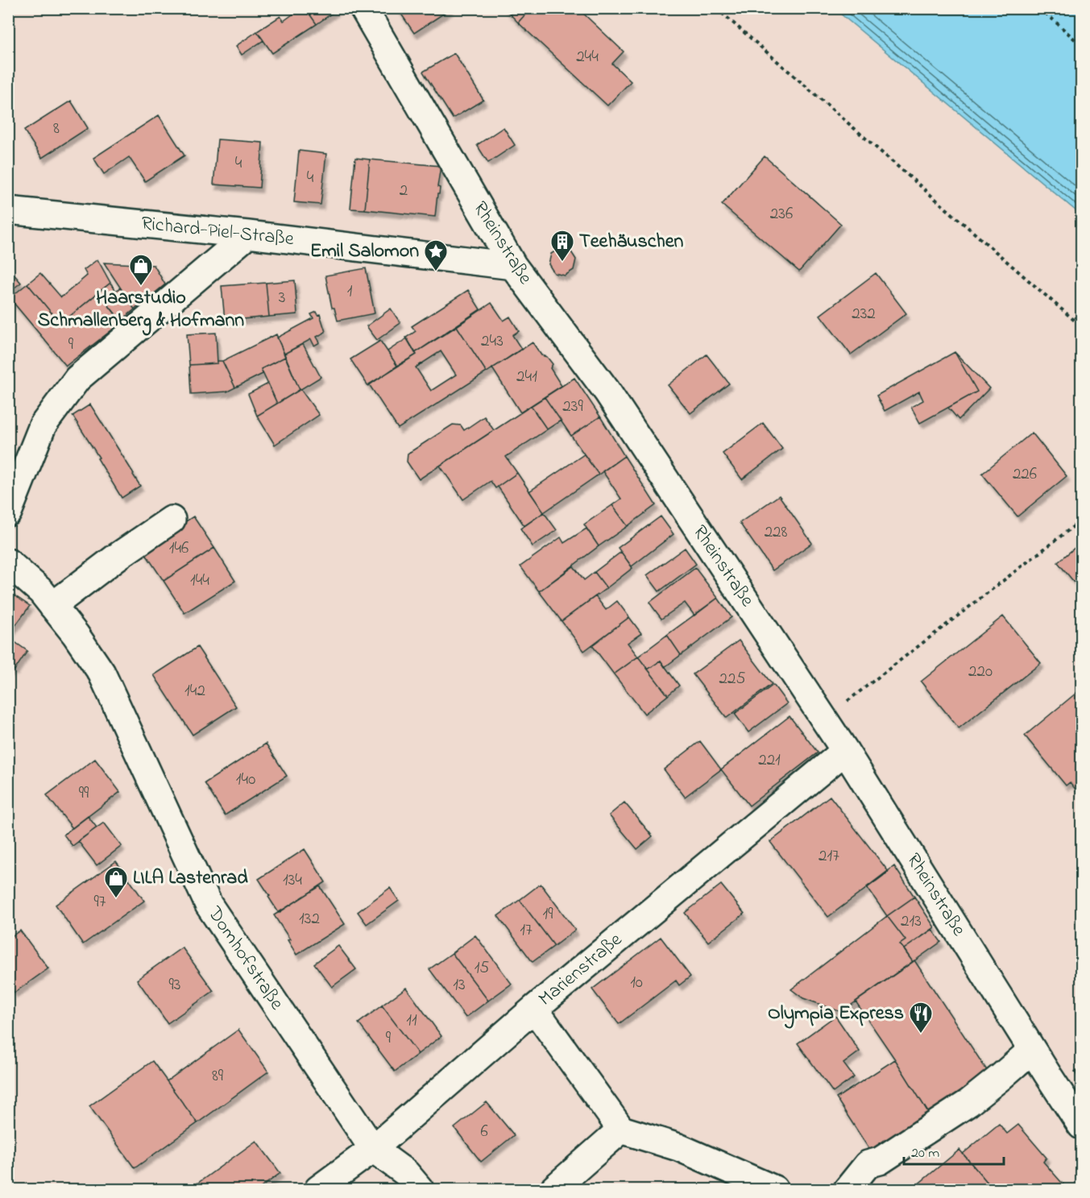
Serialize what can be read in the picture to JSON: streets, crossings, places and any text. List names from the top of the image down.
{
  "streets": {
    "street": [
      "Richard-Piel-Straße",
      "Rheinstraße",
      "Domhofstraße",
      "Marienstraße"
    ]
  },
  "crossings": [
    ["Richard-Piel-Straße", "Rheinstraße"],
    ["Rheinstraße", "Marienstraße"],
    ["Domhofstraße", "Marienstraße"]
  ],
  "places": {
    "building": ["Teehäuschen"],
    "place": ["Emil Salomon"],
    "shop": ["Haarstudio Schmallenberg & Hofmann", "LILA Lastenrad"],
    "restaurant": ["Olympia Express"]
  },
  "house_numbers": [
    "244",
    "8",
    "4",
    "4",
    "2",
    "236",
    "1",
    "3",
    "232",
    "243",
    "9",
    "241",
    "239",
    "226",
    "228",
    "146",
    "144",
    "220",
    "225",
    "142",
    "221",
    "140",
    "99",
    "217",
    "134",
    "97",
    "19",
    "132",
    "213",
    "17",
    "15",
    "10",
    "93",
    "13",
    "11",
    "9",
    "89",
    "6"
  ],
  "scale_bar": "20 m"
}
